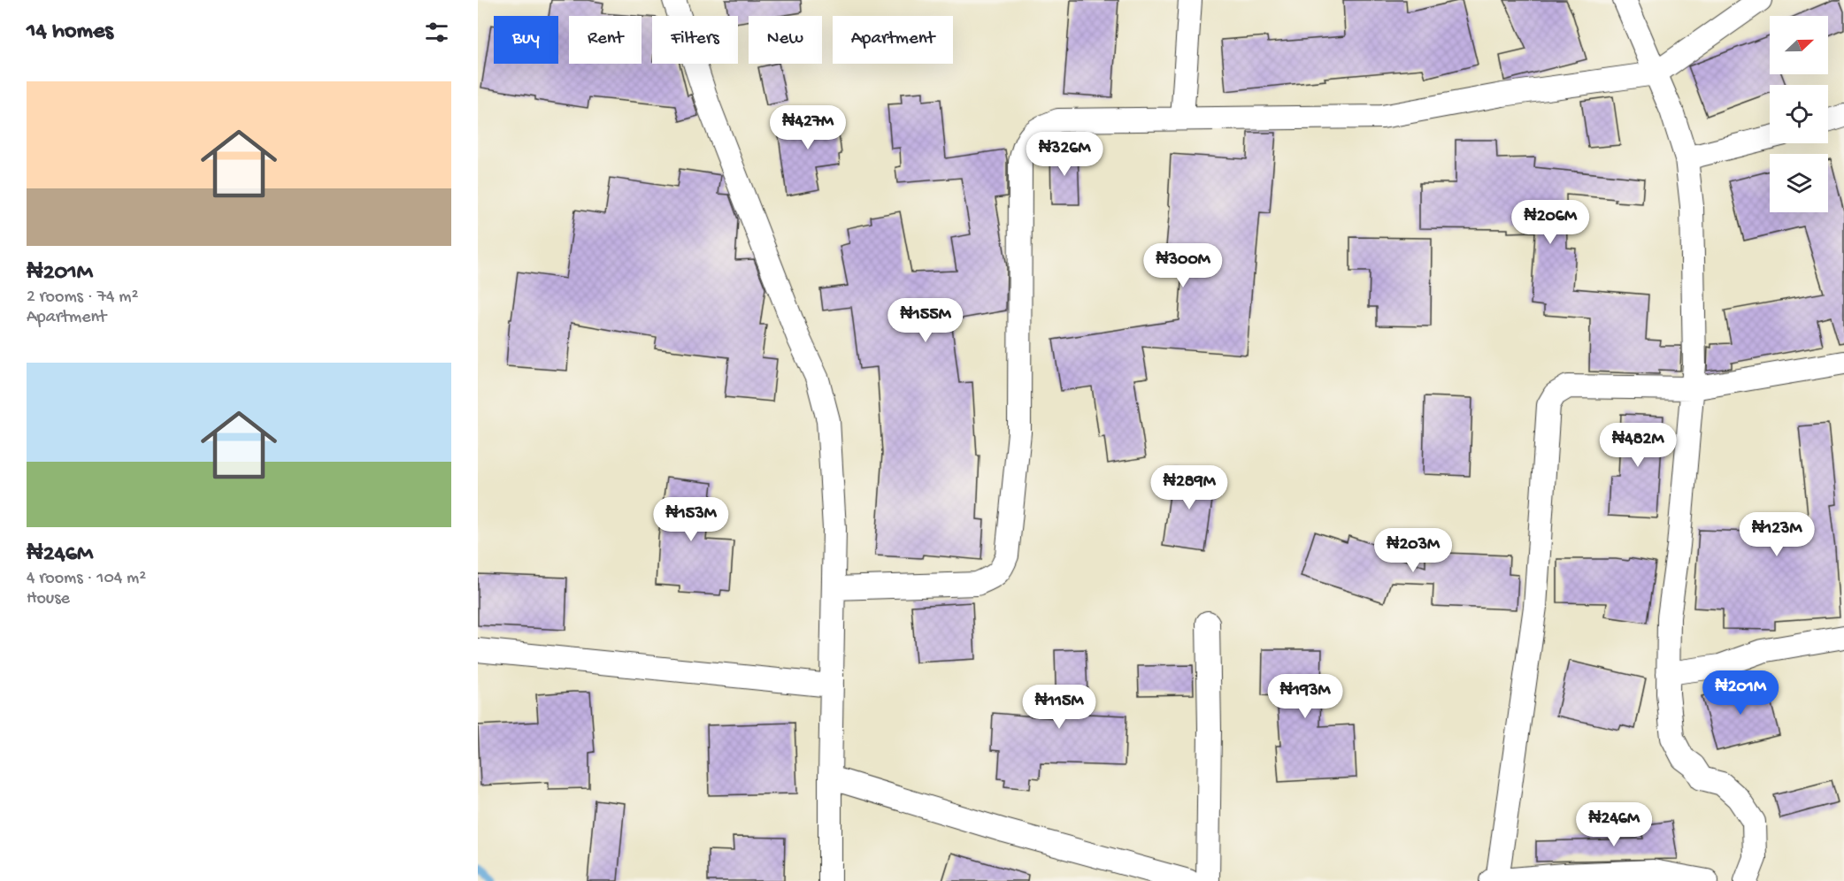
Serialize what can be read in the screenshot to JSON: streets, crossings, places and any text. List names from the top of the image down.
{
  "north": "right",
  "page": {
    "heading": "14 homes",
    "chip": [
      "Buy",
      "Rent",
      "Filters",
      "New",
      "Apartment"
    ],
    "list": [
      {
        "name": "₦201M",
        "note": "2 rooms · 74 m² · Apartment"
      },
      {
        "name": "₦246M",
        "note": "4 rooms · 104 m² · House"
      }
    ],
    "price": [
      "₦427M",
      "₦326M",
      "₦206M",
      "₦300M",
      "₦155M",
      "₦482M",
      "₦289M",
      "₦153M",
      "₦123M",
      "₦203M",
      "₦201M",
      "₦193M",
      "₦115M",
      "₦246M"
    ]
  }
}
